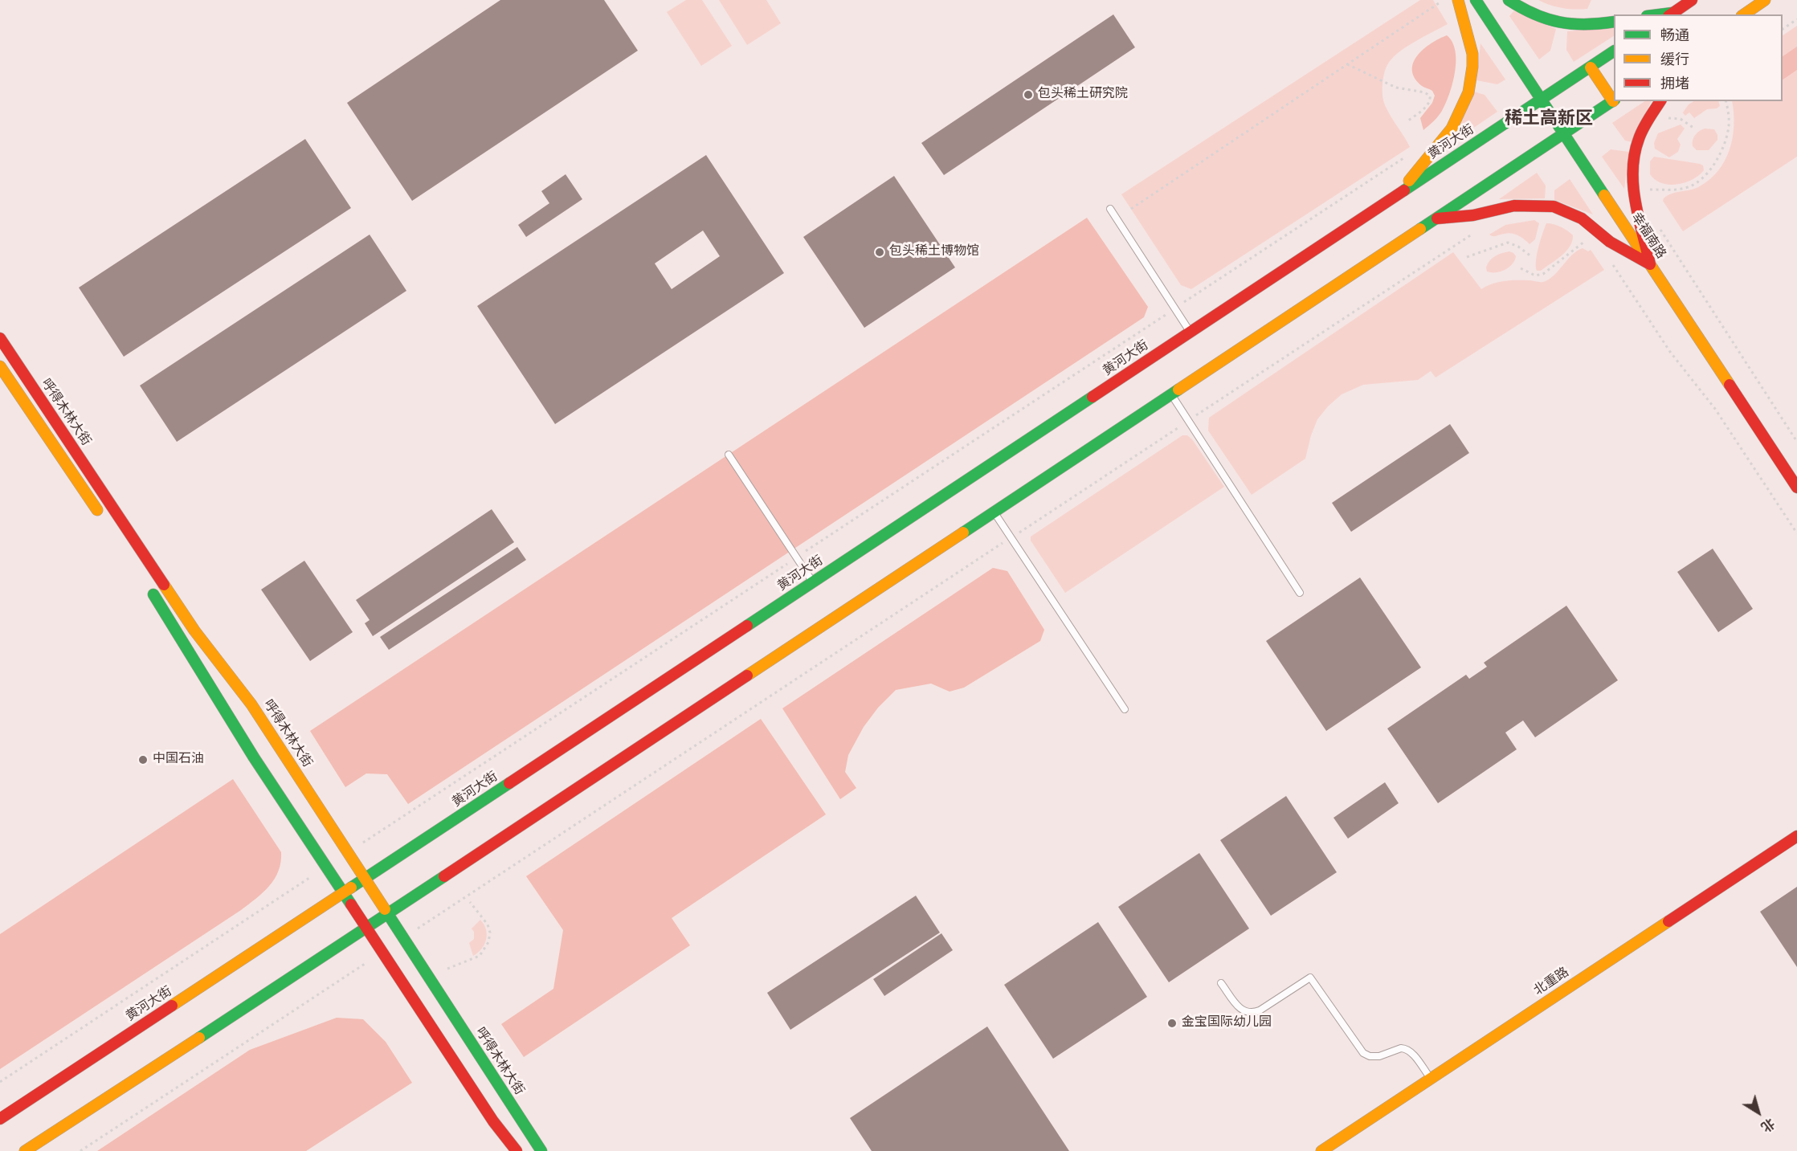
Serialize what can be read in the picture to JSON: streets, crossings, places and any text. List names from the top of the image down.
{
  "streets": {
    "main road": [
      "黄河大街",
      "幸福南路",
      "呼得木林大街",
      "北重路"
    ]
  },
  "crossings": [
    ["黄河大街", "幸福南路"],
    ["黄河大街", "呼得木林大街"]
  ],
  "districts": ["稀土高新区"],
  "places": [
    "包头稀土研究院",
    "包头稀土博物馆",
    "中国石油",
    "金宝国际幼儿园"
  ],
  "legend": ["畅通", "缓行", "拥堵"],
  "north": "bottom right"
}
